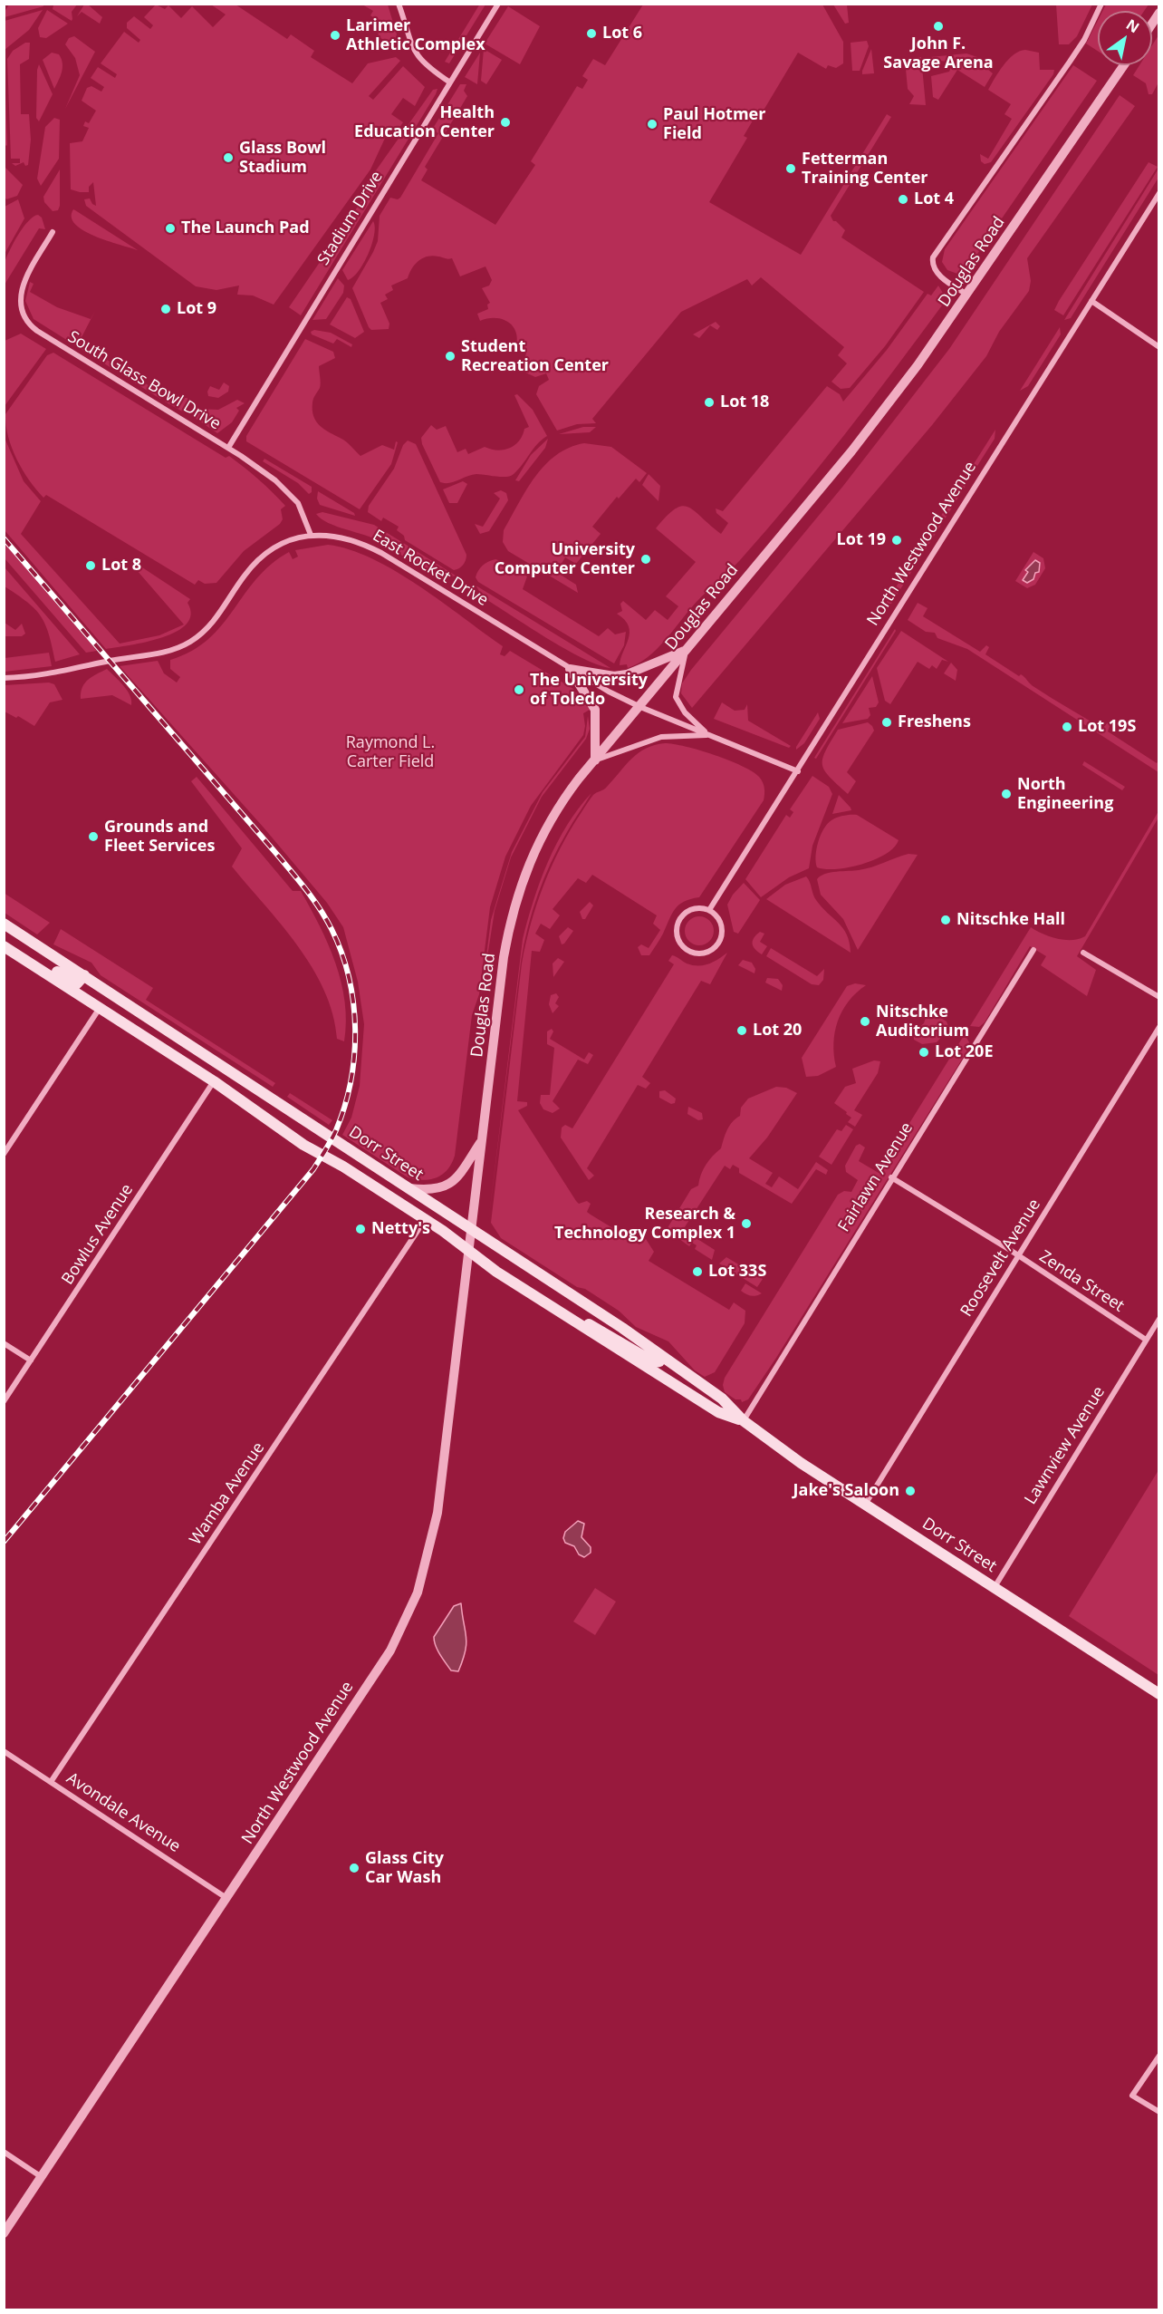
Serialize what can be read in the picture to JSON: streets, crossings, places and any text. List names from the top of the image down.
{
  "streets": {
    "main road": ["Dorr Street"],
    "street": [
      "Stadium Drive",
      "Douglas Road",
      "South Glass Bowl Drive",
      "North Westwood Avenue",
      "East Rocket Drive",
      "Fairlawn Avenue",
      "Bowlus Avenue",
      "Roosevelt Avenue",
      "Zenda Street",
      "Lawnview Avenue",
      "Wamba Avenue",
      "Avondale Avenue"
    ]
  },
  "crossings": [
    ["Stadium Drive", "South Glass Bowl Drive"],
    ["Douglas Road", "North Westwood Avenue"],
    ["Douglas Road", "East Rocket Drive"],
    ["Douglas Road", "Dorr Street"],
    ["South Glass Bowl Drive", "East Rocket Drive"],
    ["North Westwood Avenue", "East Rocket Drive"],
    ["North Westwood Avenue", "Dorr Street"],
    ["North Westwood Avenue", "Avondale Avenue"],
    ["Dorr Street", "Fairlawn Avenue"],
    ["Dorr Street", "Bowlus Avenue"],
    ["Dorr Street", "Roosevelt Avenue"],
    ["Dorr Street", "Lawnview Avenue"],
    ["Dorr Street", "Wamba Avenue"],
    ["Fairlawn Avenue", "Zenda Street"],
    ["Roosevelt Avenue", "Zenda Street"],
    ["Zenda Street", "Lawnview Avenue"],
    ["Wamba Avenue", "Avondale Avenue"]
  ],
  "parks": ["Raymond L. Carter Field"],
  "places": [
    "John F. Savage Arena",
    "Lot 6",
    "Larimer Athletic Complex",
    "Health Education Center",
    "Paul Hotmer Field",
    "Glass Bowl Stadium",
    "Fetterman Training Center",
    "Lot 4",
    "The Launch Pad",
    "Lot 9",
    "Student Recreation Center",
    "Lot 18",
    "Lot 19",
    "University Computer Center",
    "Lot 8",
    "The University of Toledo",
    "Freshens",
    "Lot 19S",
    "North Engineering",
    "Grounds and Fleet Services",
    "Nitschke Hall",
    "Nitschke Auditorium",
    "Lot 20",
    "Lot 20E",
    "Research & Technology Complex 1",
    "Netty's",
    "Lot 33S",
    "Jake's Saloon",
    "Glass City Car Wash"
  ],
  "north": "top right"
}
